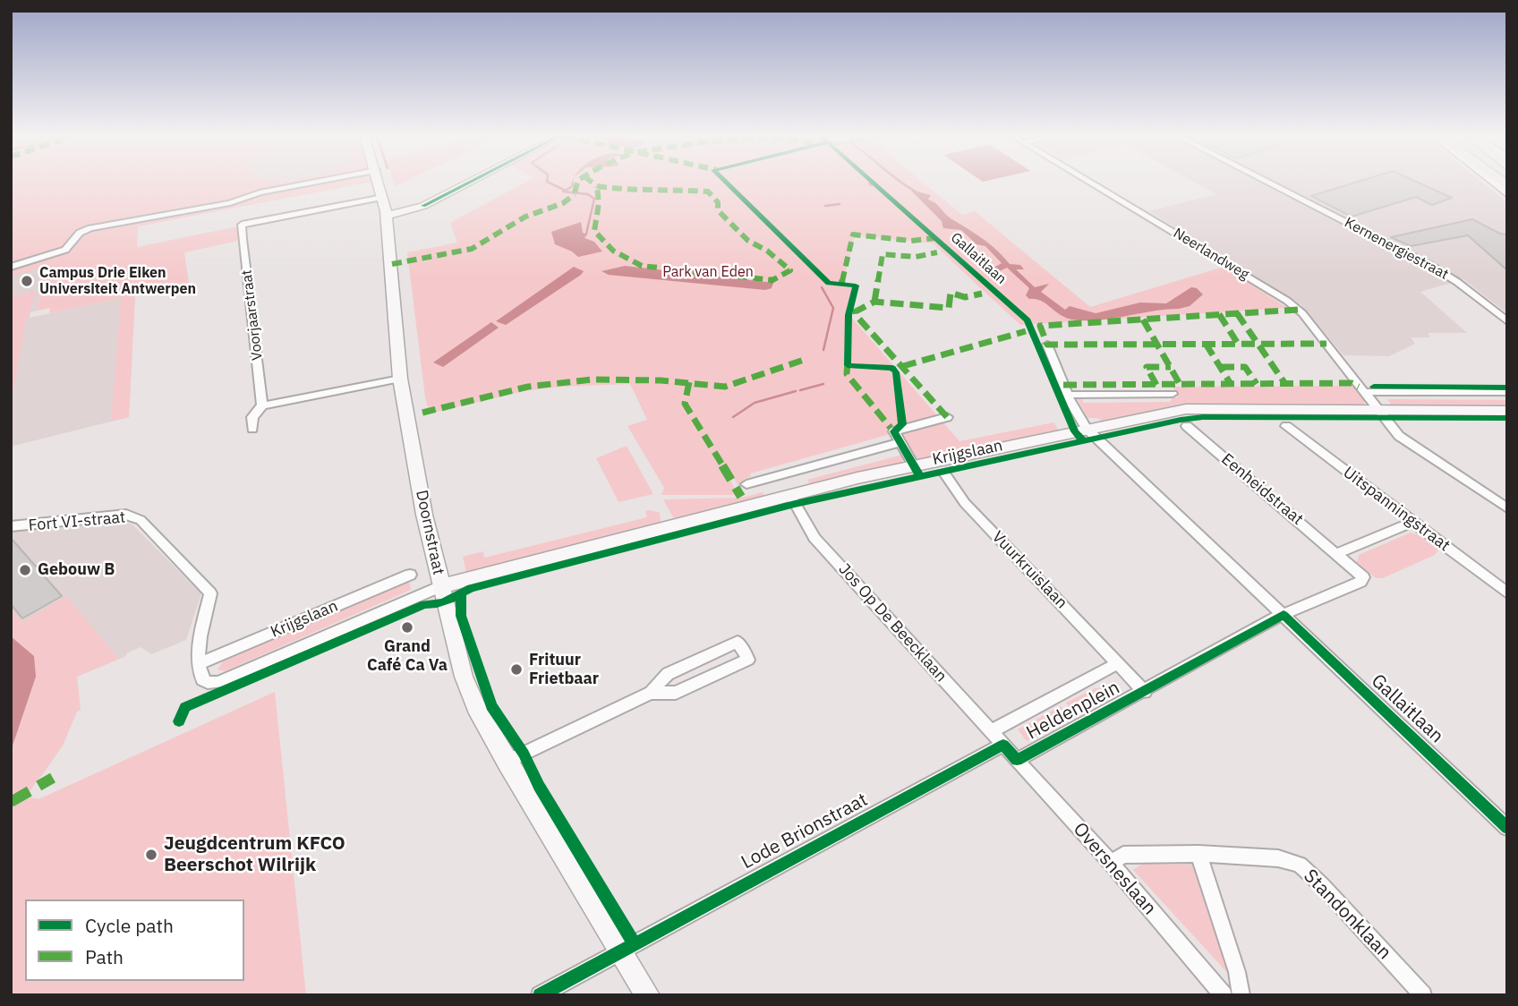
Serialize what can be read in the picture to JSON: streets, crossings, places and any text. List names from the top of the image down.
{
  "streets": {
    "street": [
      "Kernenergiestraat",
      "Neerlandweg",
      "Gallaitlaan",
      "Voorjaarstraat",
      "Krijgslaan",
      "Eenheidstraat",
      "Uitspanningstraat",
      "Fort VI-straat",
      "Doornstraat",
      "Vuurkruislaan",
      "Jos Op De Beecklaan",
      "Heldenplein",
      "Lode Brionstraat",
      "Oversneslaan",
      "Standonklaan"
    ]
  },
  "crossings": [
    ["Neerlandweg", "Krijgslaan"],
    ["Gallaitlaan", "Krijgslaan"],
    ["Gallaitlaan", "Eenheidstraat"],
    ["Voorjaarstraat", "Doornstraat"],
    ["Krijgslaan", "Fort VI-straat"],
    ["Krijgslaan", "Doornstraat"],
    ["Krijgslaan", "Jos Op De Beecklaan"],
    ["Doornstraat", "Lode Brionstraat"],
    ["Vuurkruislaan", "Heldenplein"],
    ["Jos Op De Beecklaan", "Heldenplein"],
    ["Jos Op De Beecklaan", "Lode Brionstraat"],
    ["Jos Op De Beecklaan", "Oversneslaan"],
    ["Heldenplein", "Oversneslaan"],
    ["Lode Brionstraat", "Oversneslaan"],
    ["Oversneslaan", "Standonklaan"]
  ],
  "parks": ["Park van Eden"],
  "places": [
    "Campus Drie Eiken Universiteit Antwerpen",
    "Gebouw B",
    "Grand Café Ca Va",
    "Frituur Frietbaar",
    "Jeugdcentrum KFCO Beerschot Wilrijk"
  ],
  "legend": ["Cycle path", "Path"]
}
